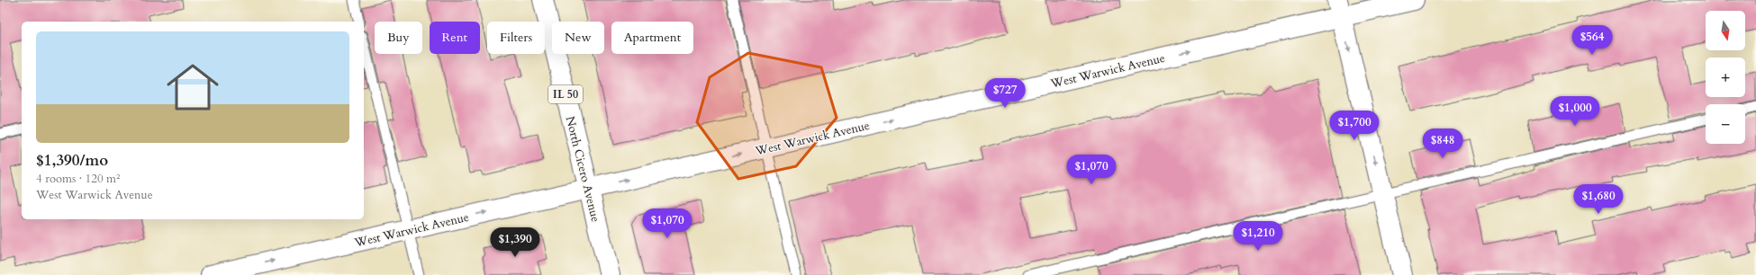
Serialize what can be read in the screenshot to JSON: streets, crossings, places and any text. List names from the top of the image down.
{
  "streets": {
    "street": ["West Warwick Avenue", "IL 50", "North Cicero Avenue"]
  },
  "crossings": [
    ["West Warwick Avenue", "North Cicero Avenue"]
  ],
  "one_way": ["West Warwick Avenue"],
  "north": "bottom",
  "page": {
    "map_buttons": ["+", "−"],
    "chip": [
      "Buy",
      "Rent",
      "Filters",
      "New",
      "Apartment"
    ],
    "list": [
      {
        "name": "$1,390/mo",
        "note": "4 rooms · 120 m² · West Warwick Avenue"
      }
    ],
    "price": [
      "$564",
      "$727",
      "$1,000",
      "$1,700",
      "$848",
      "$1,070",
      "$1,680",
      "$1,070",
      "$1,210",
      "$1,390"
    ]
  }
}
